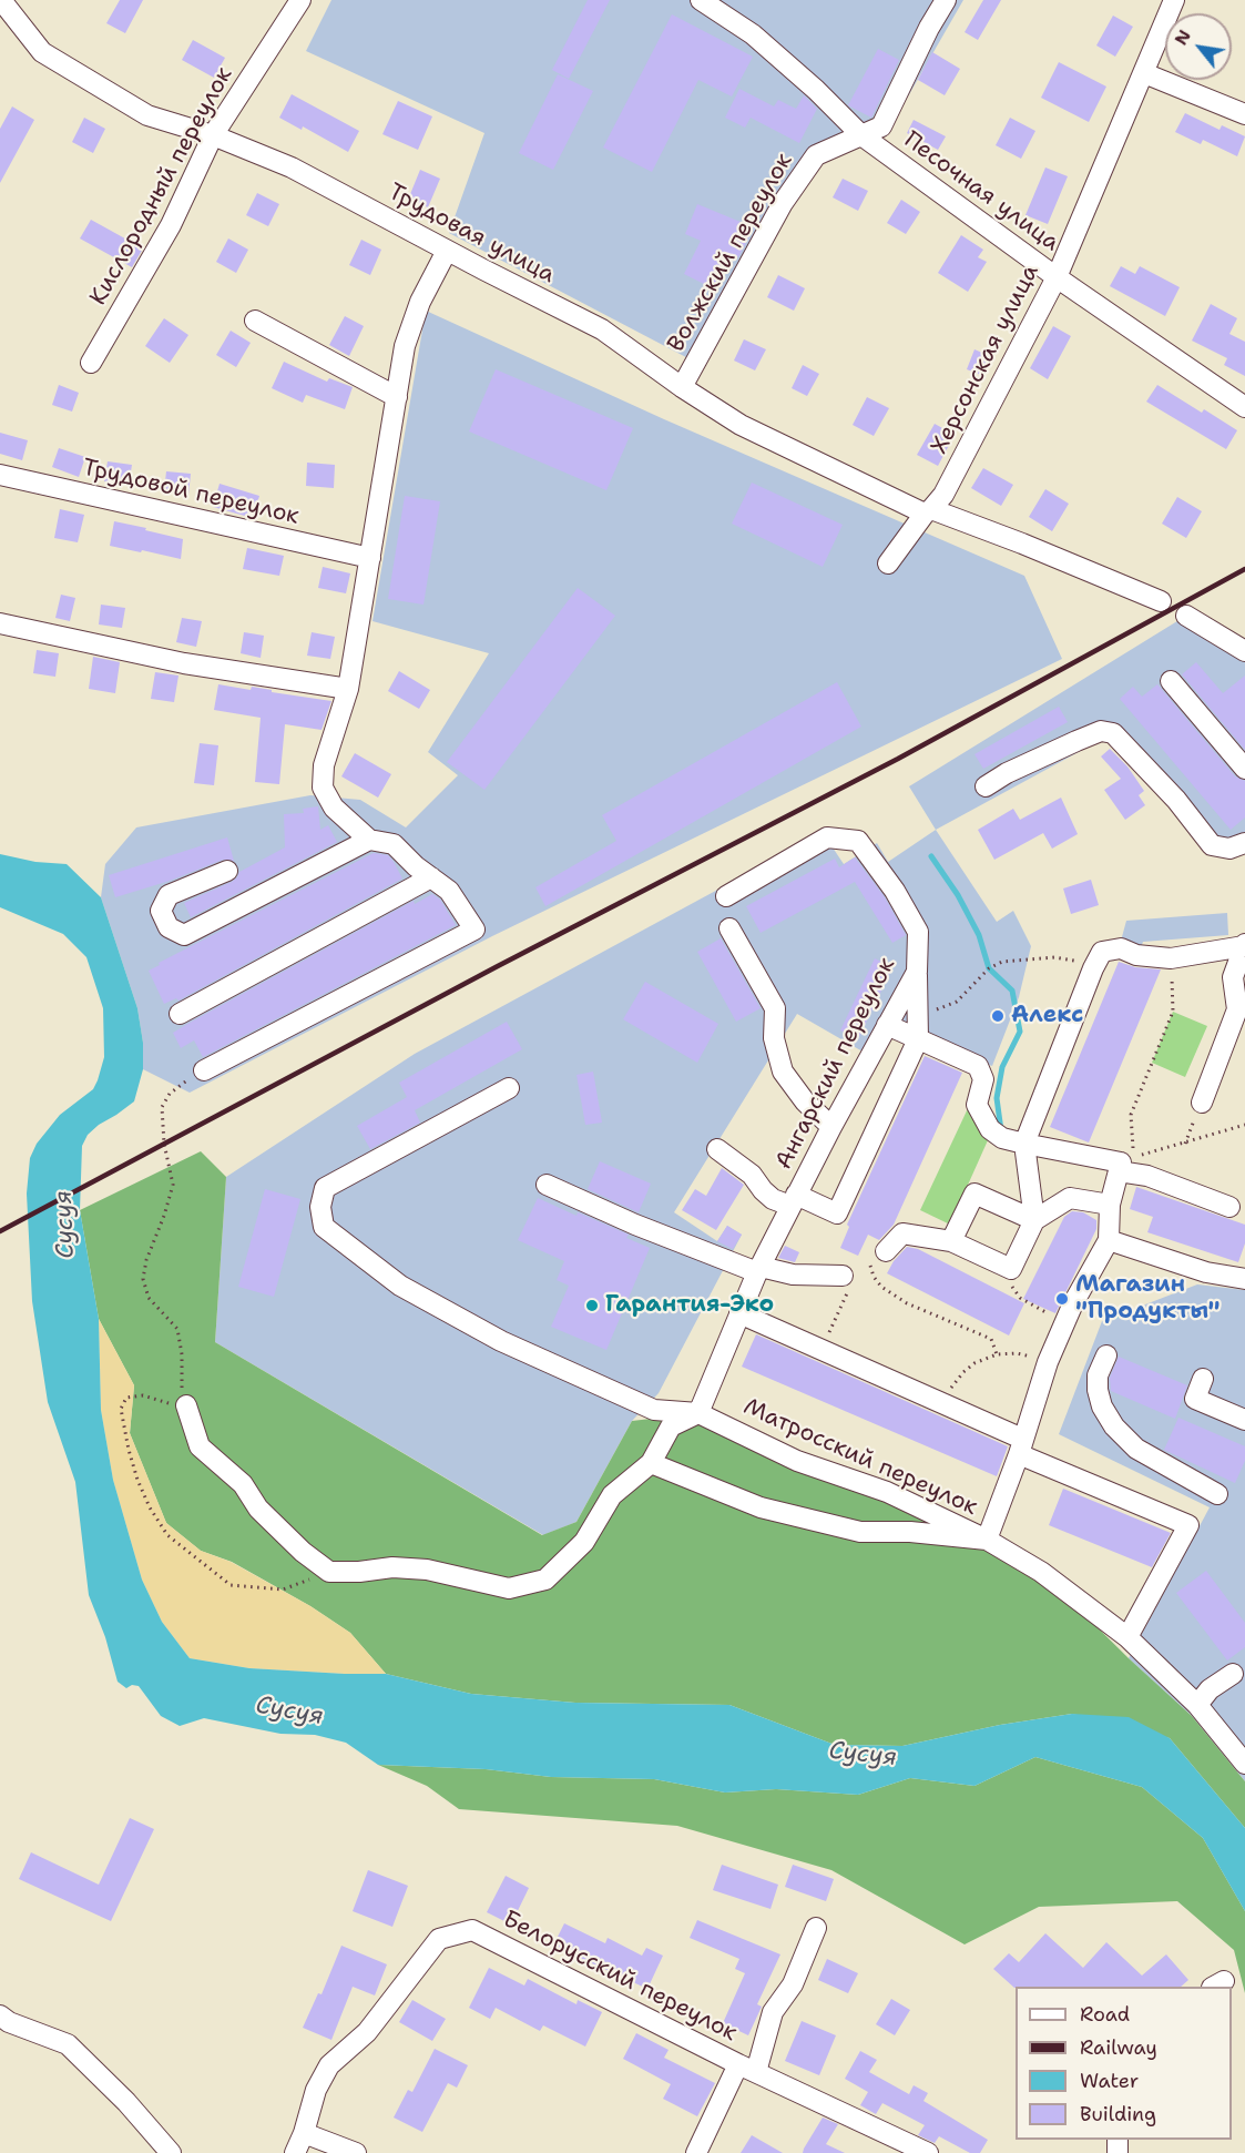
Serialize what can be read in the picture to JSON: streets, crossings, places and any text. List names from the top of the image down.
{
  "streets": {
    "street": [
      "Кислородный переулок",
      "Песочная улица",
      "Трудовая улица",
      "Волжский переулок",
      "Херсонская улица",
      "Трудовой переулок",
      "Ангарский переулок",
      "Матросский переулок",
      "Белорусский переулок"
    ]
  },
  "crossings": [
    ["Кислородный переулок", "Трудовая улица"],
    ["Песочная улица", "Волжский переулок"],
    ["Песочная улица", "Херсонская улица"],
    ["Трудовая улица", "Волжский переулок"],
    ["Трудовая улица", "Херсонская улица"],
    ["Ангарский переулок", "Матросский переулок"]
  ],
  "water": ["Сусуя"],
  "places": ["Алекс", "Магазин \"Продукты\"", "Гарантия-Эко"],
  "legend": [
    "Road",
    "Railway",
    "Water",
    "Building"
  ],
  "north": "top left"
}
